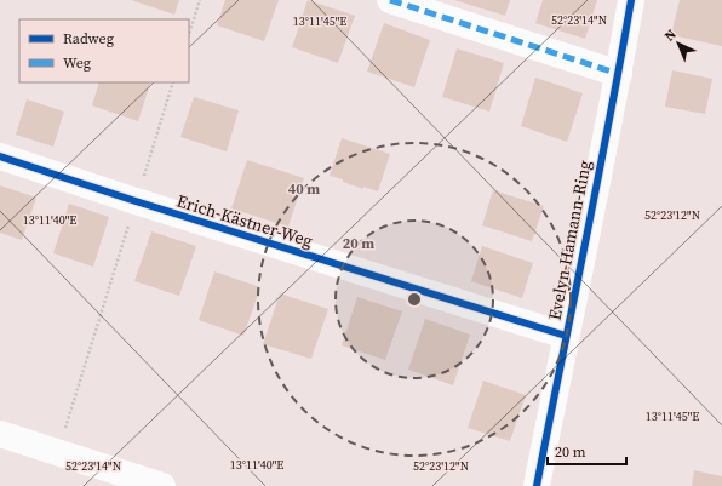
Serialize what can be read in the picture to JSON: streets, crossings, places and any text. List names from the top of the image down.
{
  "streets": {
    "street": ["Erich-Kästner-Weg", "Evelyn-Hamann-Ring"]
  },
  "crossings": [
    ["Erich-Kästner-Weg", "Evelyn-Hamann-Ring"]
  ],
  "legend": ["Radweg", "Weg"],
  "scale_bar": "20 m",
  "north": "top left",
  "coordinates": [
    "52°23'14\"N",
    "13°11'45\"E",
    "52°23'12\"N",
    "13°11'40\"E"
  ],
  "rings": ["40 m", "20 m"]
}
